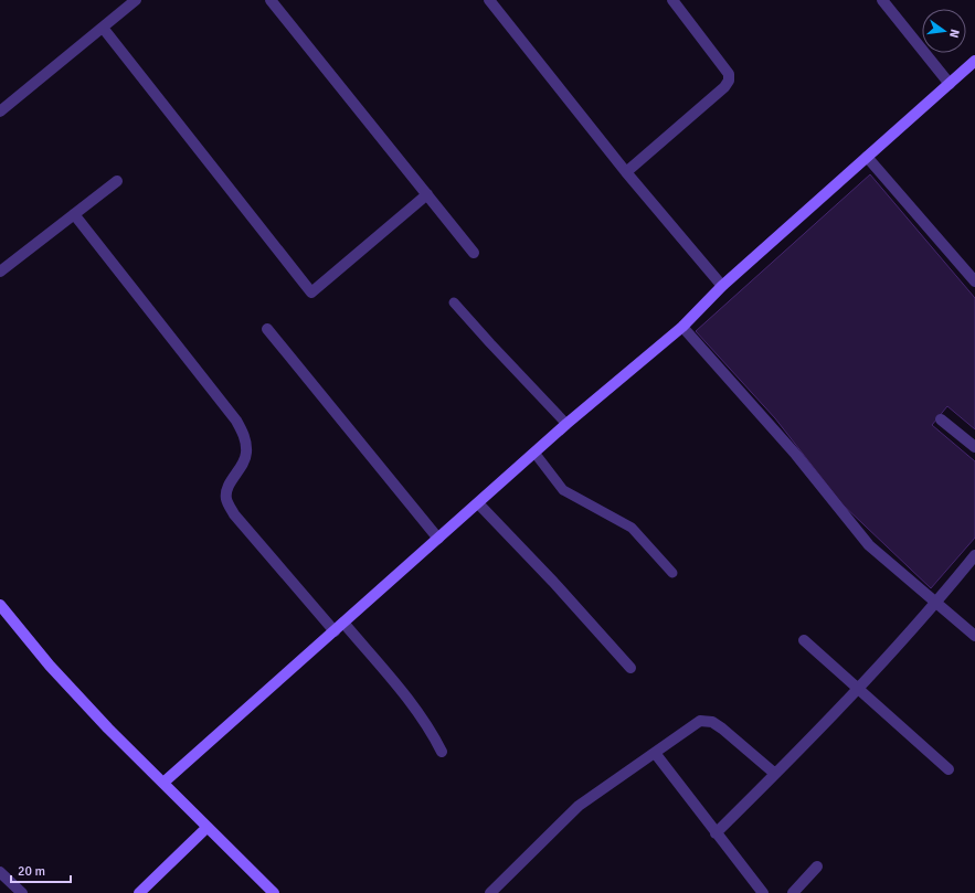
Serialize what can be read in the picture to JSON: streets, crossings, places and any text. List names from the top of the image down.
{
  "scale_bar": "20 m",
  "north": "right"
}
